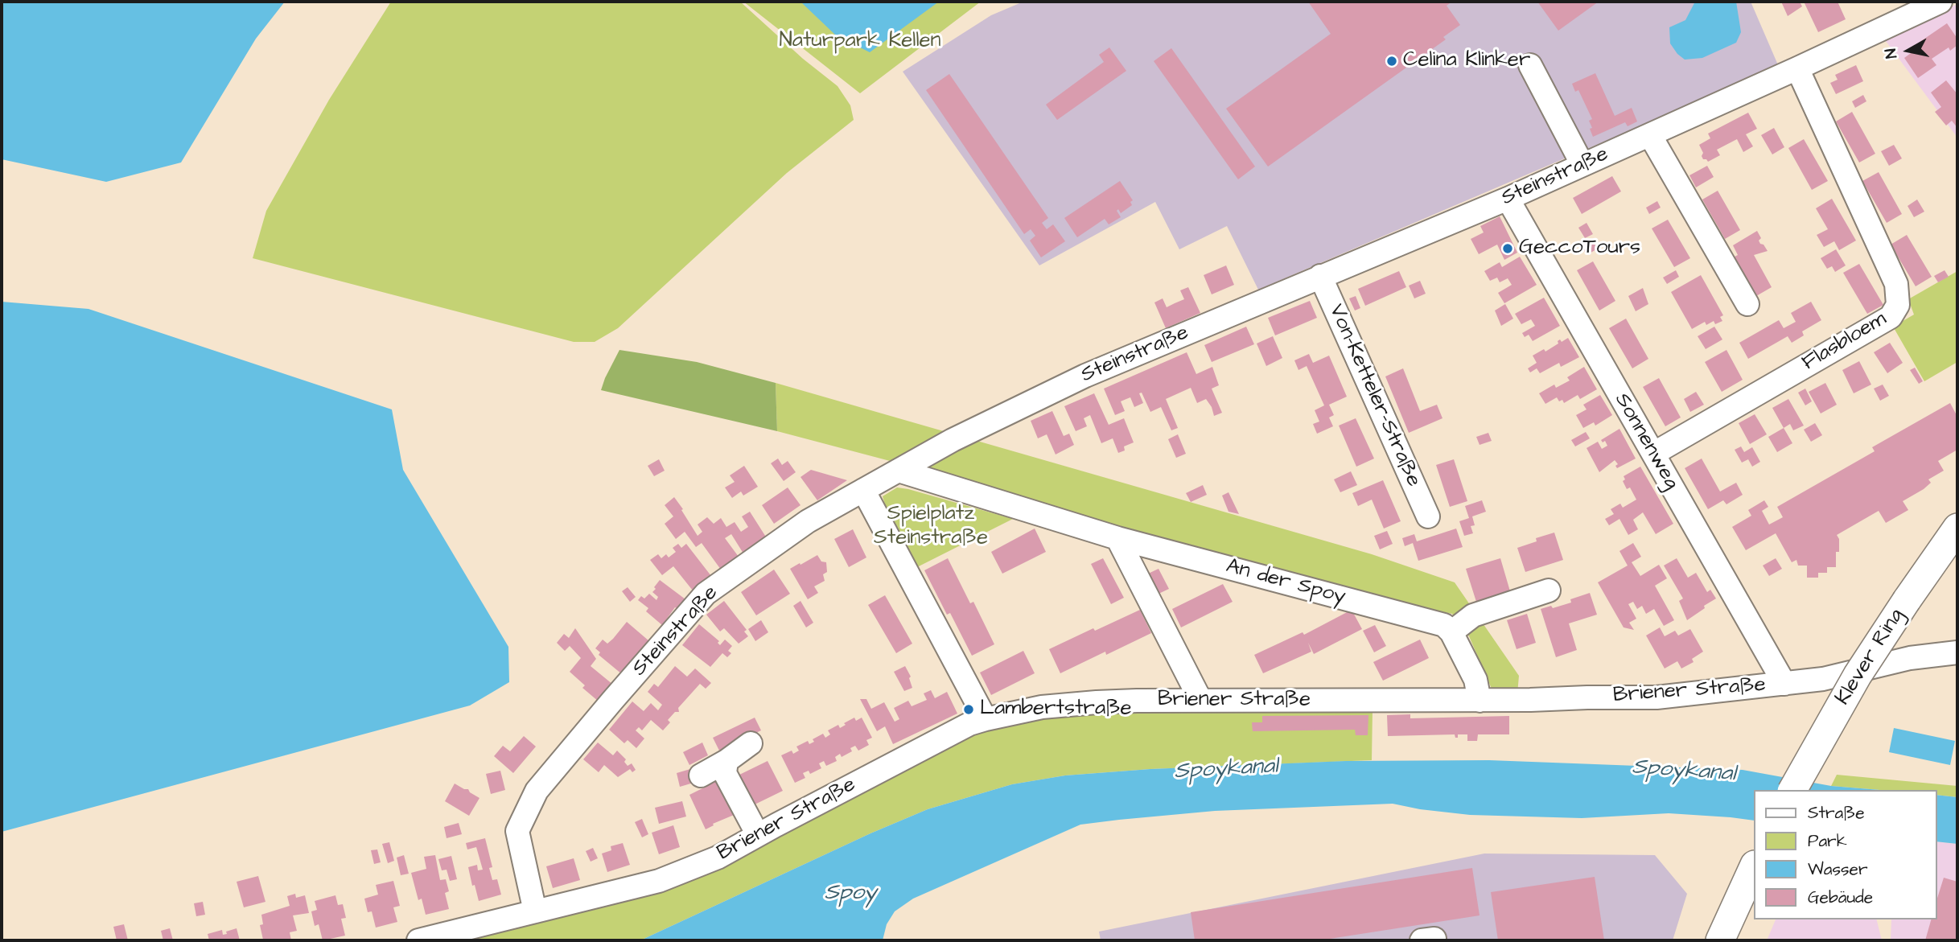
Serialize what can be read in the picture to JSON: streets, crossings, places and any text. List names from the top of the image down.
{
  "streets": {
    "main road": ["Klever Ring"],
    "street": [
      "Steinstraße",
      "Flasbloem",
      "Von-Ketteler-Straße",
      "Sonnenweg",
      "An der Spoy",
      "Briener Straße"
    ]
  },
  "crossings": [
    ["Steinstraße", "Flasbloem"],
    ["Steinstraße", "Von-Ketteler-Straße"],
    ["Steinstraße", "Sonnenweg"],
    ["Steinstraße", "An der Spoy"],
    ["Steinstraße", "Briener Straße"],
    ["Flasbloem", "Sonnenweg"],
    ["Sonnenweg", "Briener Straße"]
  ],
  "water": ["Spoykanal", "Spoy"],
  "parks": ["Naturpark Kellen", "Spielplatz Steinstraße"],
  "places": ["Celina Klinker", "GeccoTours", "Lambertstraße"],
  "legend": [
    "Straße",
    "Park",
    "Wasser",
    "Gebäude"
  ],
  "north": "left"
}
